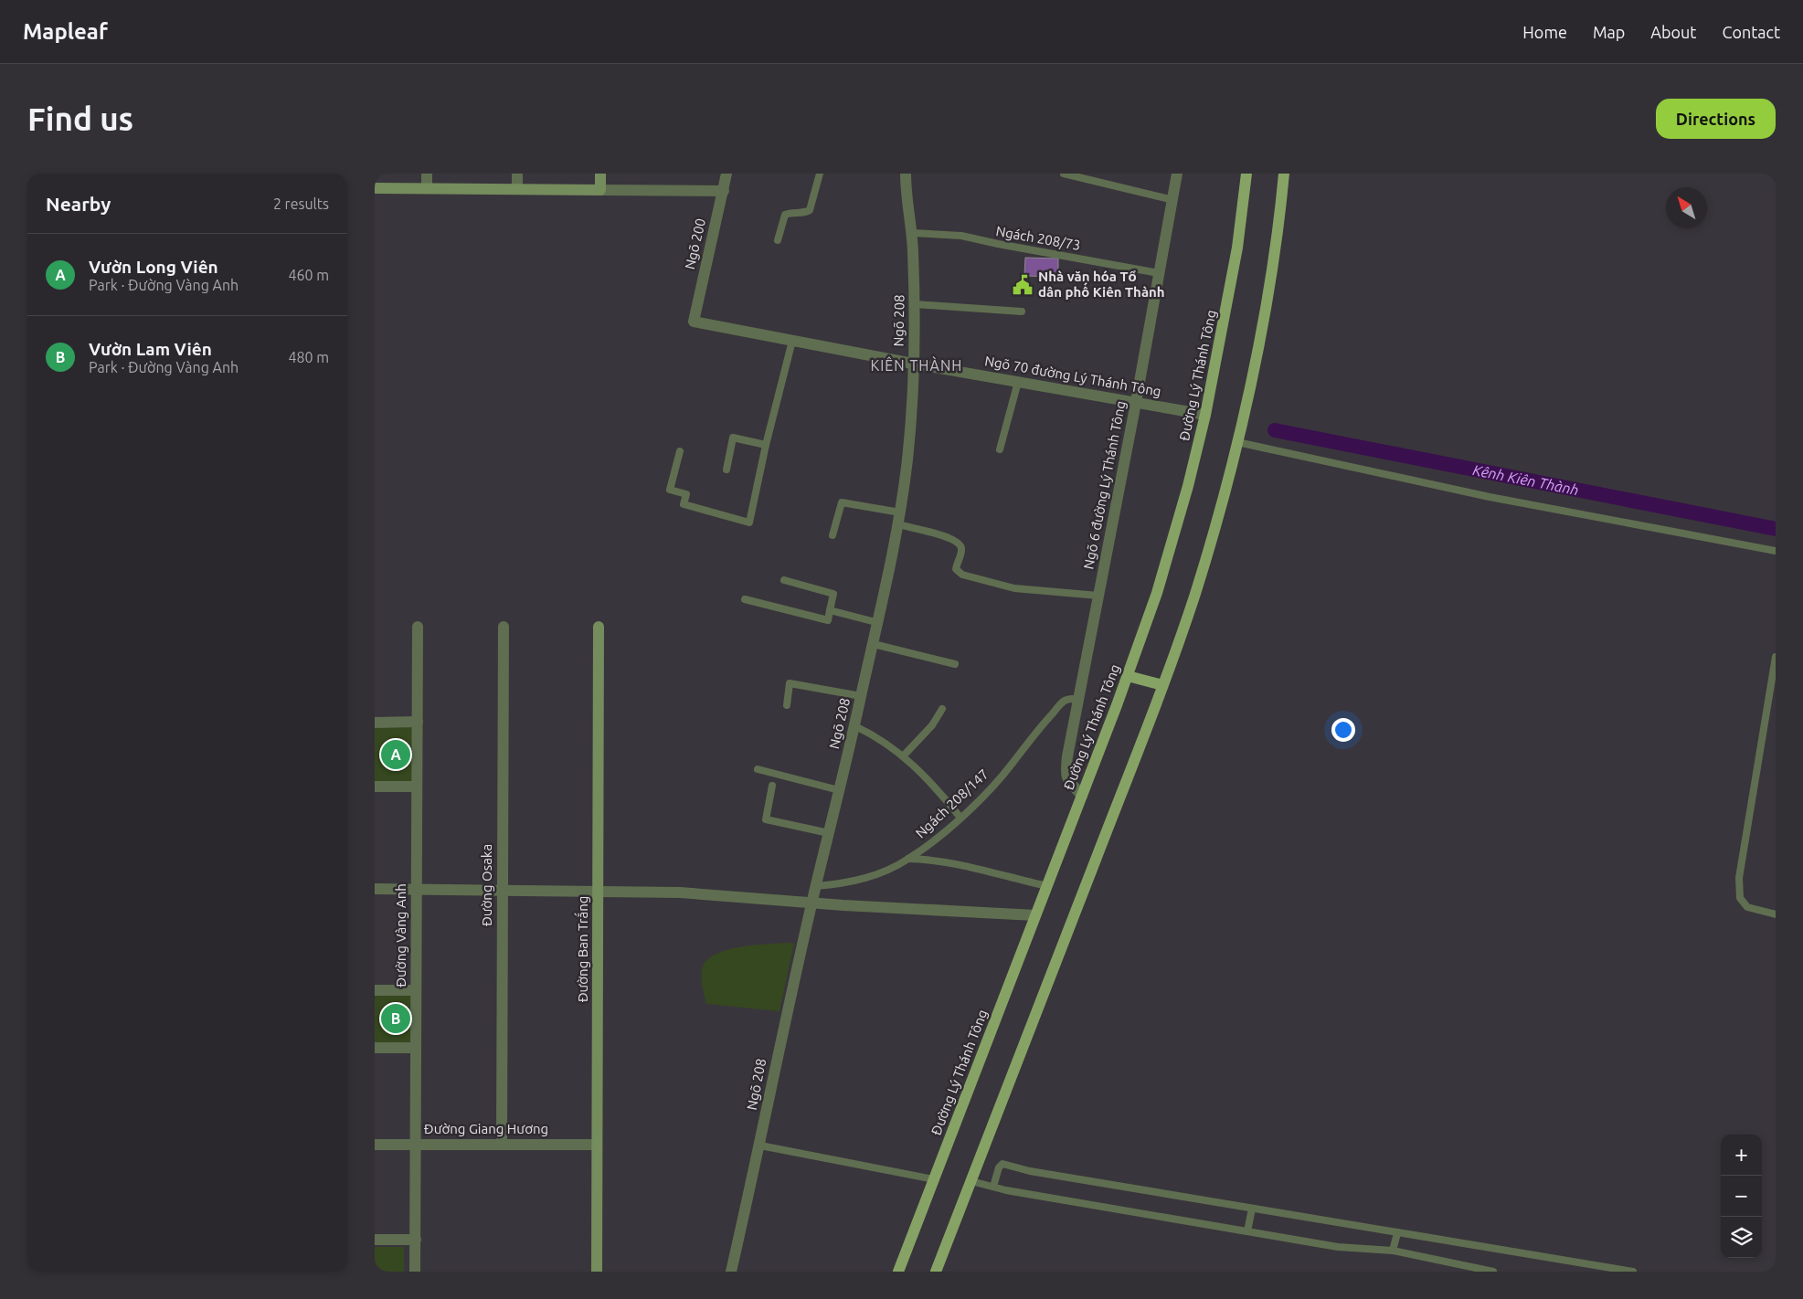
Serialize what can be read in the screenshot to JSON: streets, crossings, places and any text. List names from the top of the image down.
{
  "streets": {
    "main road": ["Đường Lý Thánh Tông"],
    "street": [
      "Ngõ 200",
      "Ngõ 208",
      "Ngõ 70 đường Lý Thánh Tông",
      "Ngõ 6 đường Lý Thánh Tông",
      "Đường Osaka",
      "Đường Vàng Anh",
      "Đường Ban Trắng",
      "Đường Giang Hương"
    ],
    "lane": ["Ngách 208/73", "Ngách 208/147"]
  },
  "crossings": [
    ["Ngách 208/73", "Ngõ 208"],
    ["Ngách 208/73", "Ngõ 6 đường Lý Thánh Tông"],
    ["Ngõ 200", "Ngõ 70 đường Lý Thánh Tông"],
    ["Ngõ 208", "Ngõ 70 đường Lý Thánh Tông"],
    ["Ngõ 208", "Ngách 208/147"],
    ["Đường Lý Thánh Tông", "Ngõ 70 đường Lý Thánh Tông"],
    ["Đường Lý Thánh Tông", "Ngõ 6 đường Lý Thánh Tông"],
    ["Ngõ 70 đường Lý Thánh Tông", "Ngõ 6 đường Lý Thánh Tông"],
    ["Ngõ 6 đường Lý Thánh Tông", "Ngách 208/147"],
    ["Đường Osaka", "Đường Giang Hương"],
    ["Đường Vàng Anh", "Đường Giang Hương"],
    ["Đường Ban Trắng", "Đường Giang Hương"]
  ],
  "districts": ["KIÊN THÀNH"],
  "water": ["Kênh Kiên Thành"],
  "places": {
    "public building": ["Nhà văn hóa Tổ dân phố Kiên Thành"]
  },
  "north": "top left",
  "page": {
    "header": "Mapleaf",
    "nav": [
      "Home",
      "Map",
      "About",
      "Contact"
    ],
    "buttons": "Directions",
    "title": "Find us",
    "heading": ["Nearby", "2 results"],
    "list": [
      {
        "mark": "A",
        "name": "Vườn Long Viên",
        "note": "Park · Đường Vàng Anh",
        "value": "460 m"
      },
      {
        "mark": "B",
        "name": "Vườn Lam Viên",
        "note": "Park · Đường Vàng Anh",
        "value": "480 m"
      }
    ],
    "pins": ["A", "B"],
    "map_buttons": ["+", "−"]
  }
}
